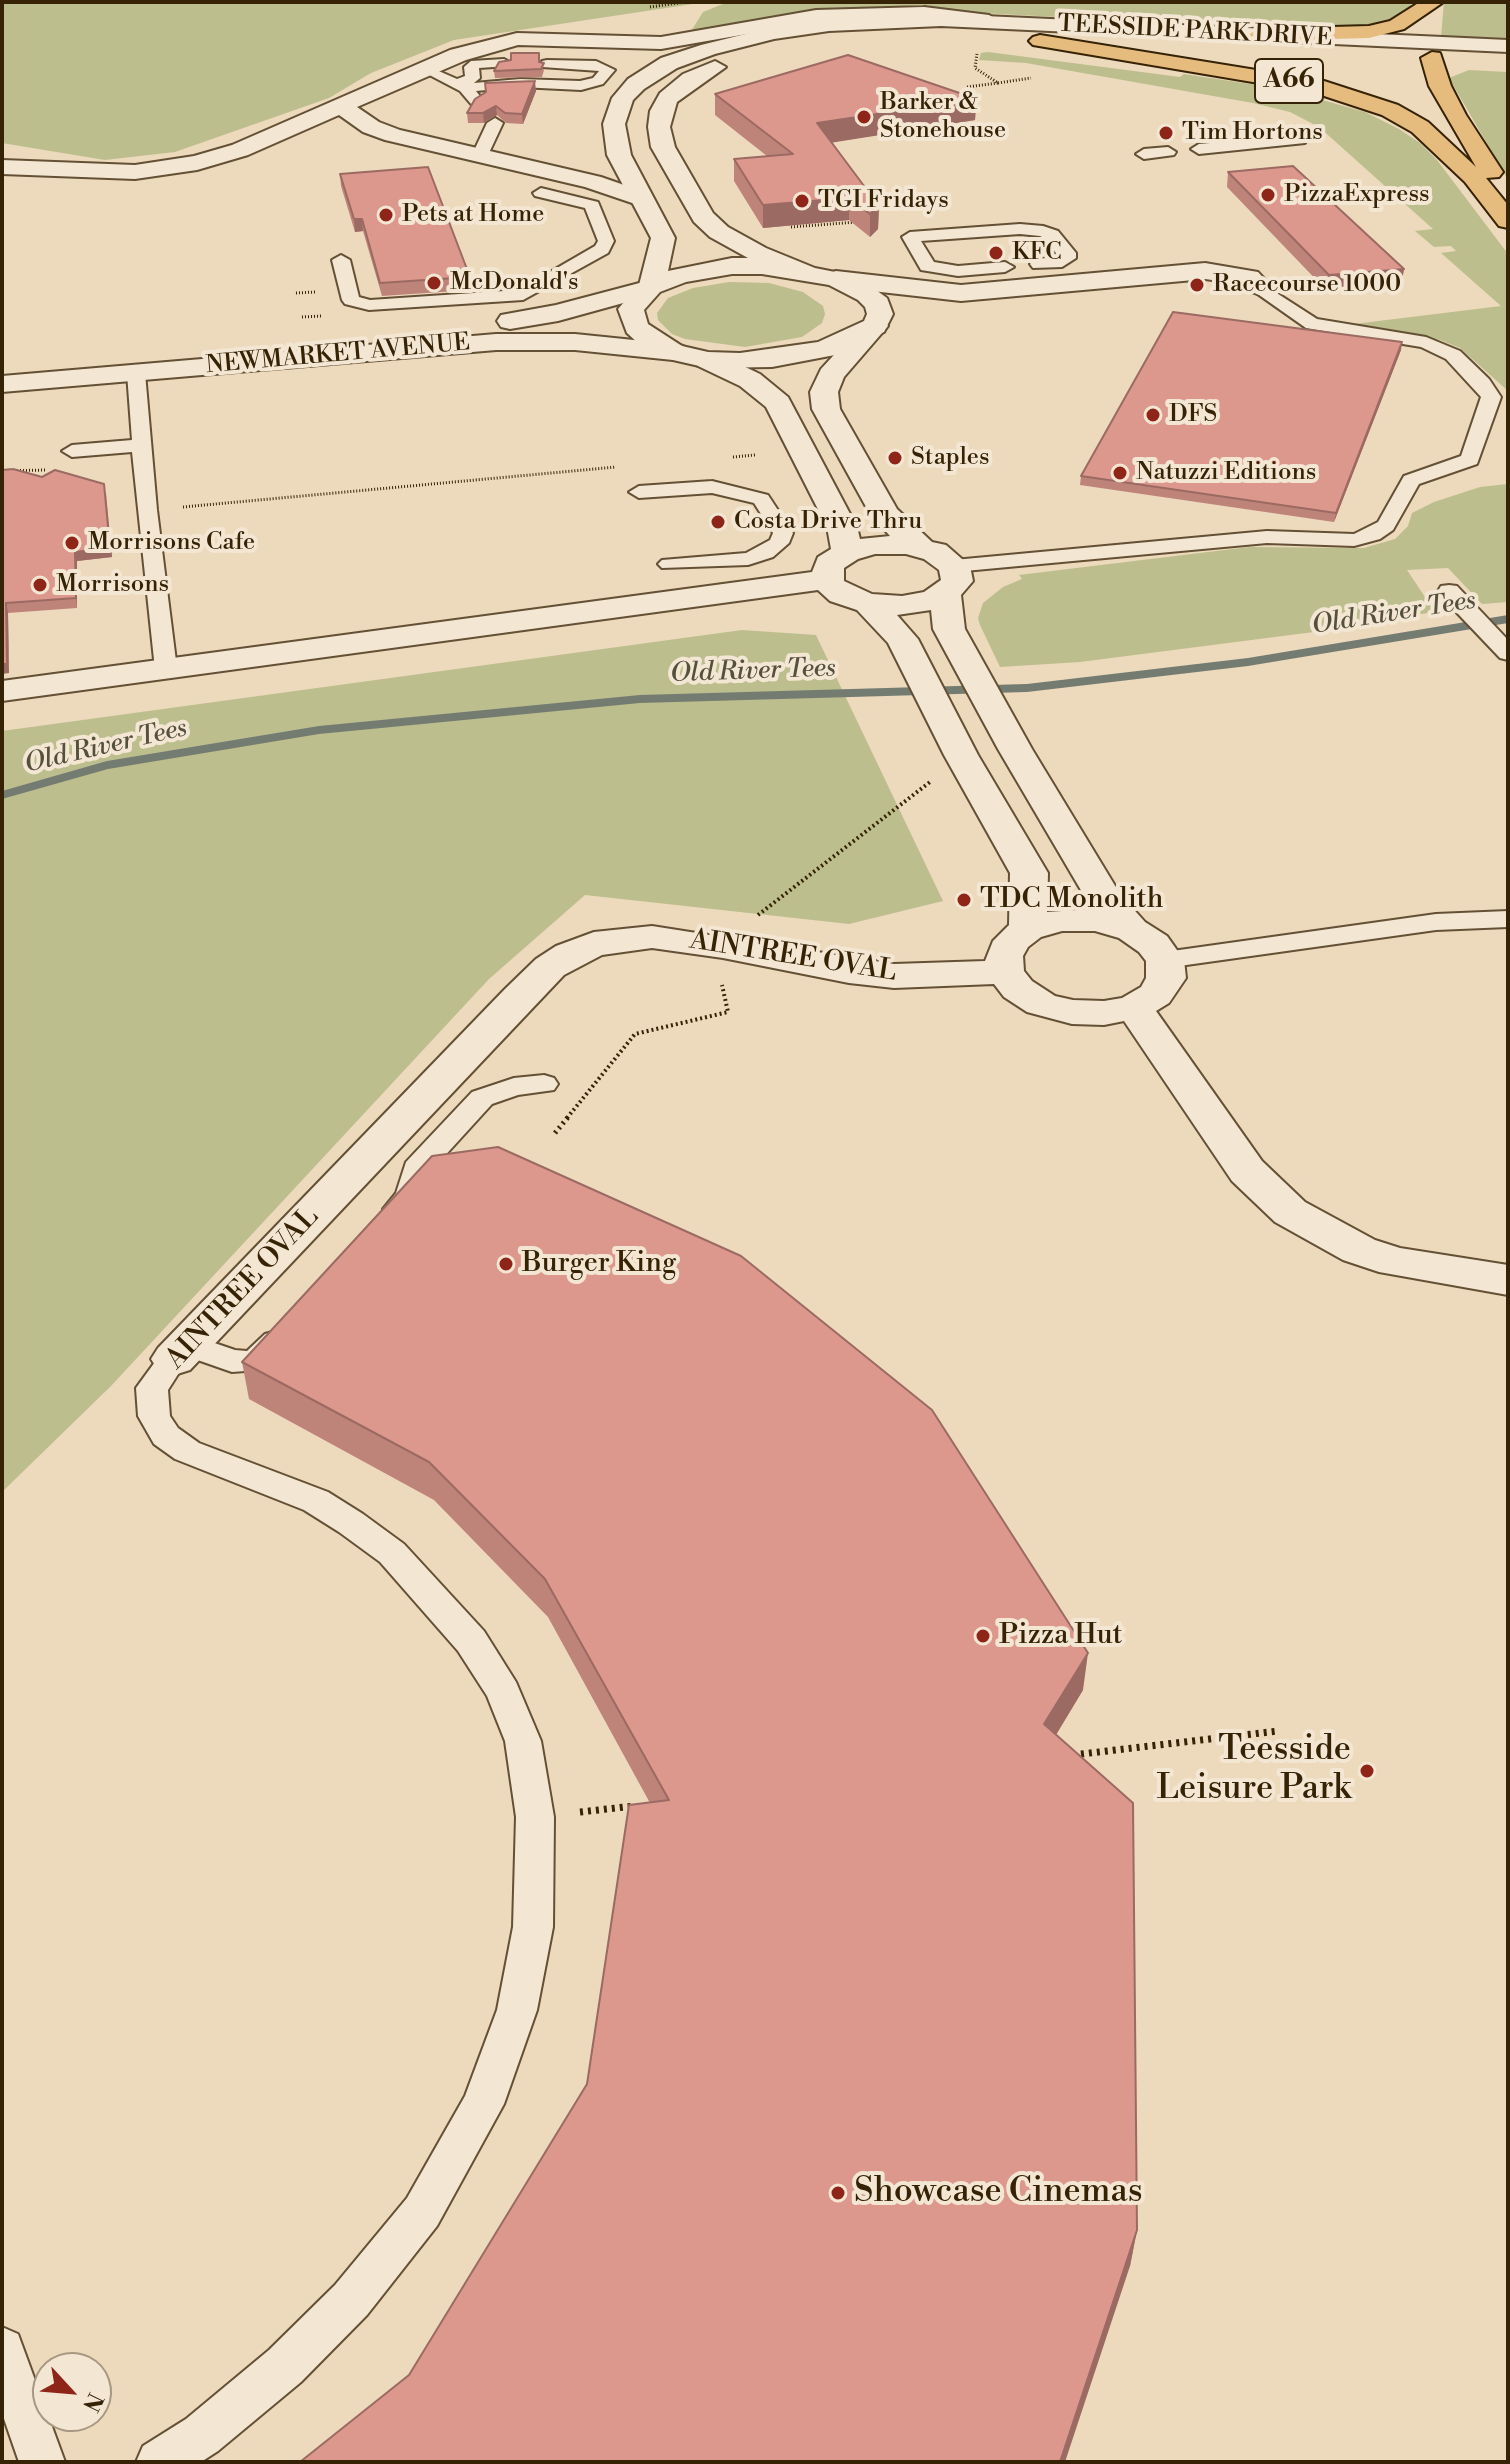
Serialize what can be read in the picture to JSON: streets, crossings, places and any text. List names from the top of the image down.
{
  "streets": {
    "highway": ["A66"],
    "street": ["TEESSIDE PARK DRIVE", "NEWMARKET AVENUE", "AINTREE OVAL"]
  },
  "crossings": [
    ["TEESSIDE PARK DRIVE", "A66"],
    ["TEESSIDE PARK DRIVE", "NEWMARKET AVENUE"]
  ],
  "water": ["Old River Tees"],
  "places": [
    "Barker & Stonehouse",
    "Tim Hortons",
    "PizzaExpress",
    "TGI Fridays",
    "Pets at Home",
    "KFC",
    "McDonald's",
    "Racecourse 1000",
    "DFS",
    "Staples",
    "Natuzzi Editions",
    "Costa Drive Thru",
    "Morrisons Cafe",
    "Morrisons",
    "TDC Monolith",
    "Burger King",
    "Pizza Hut",
    "Teesside Leisure Park",
    "Showcase Cinemas"
  ],
  "north": "bottom right"
}
